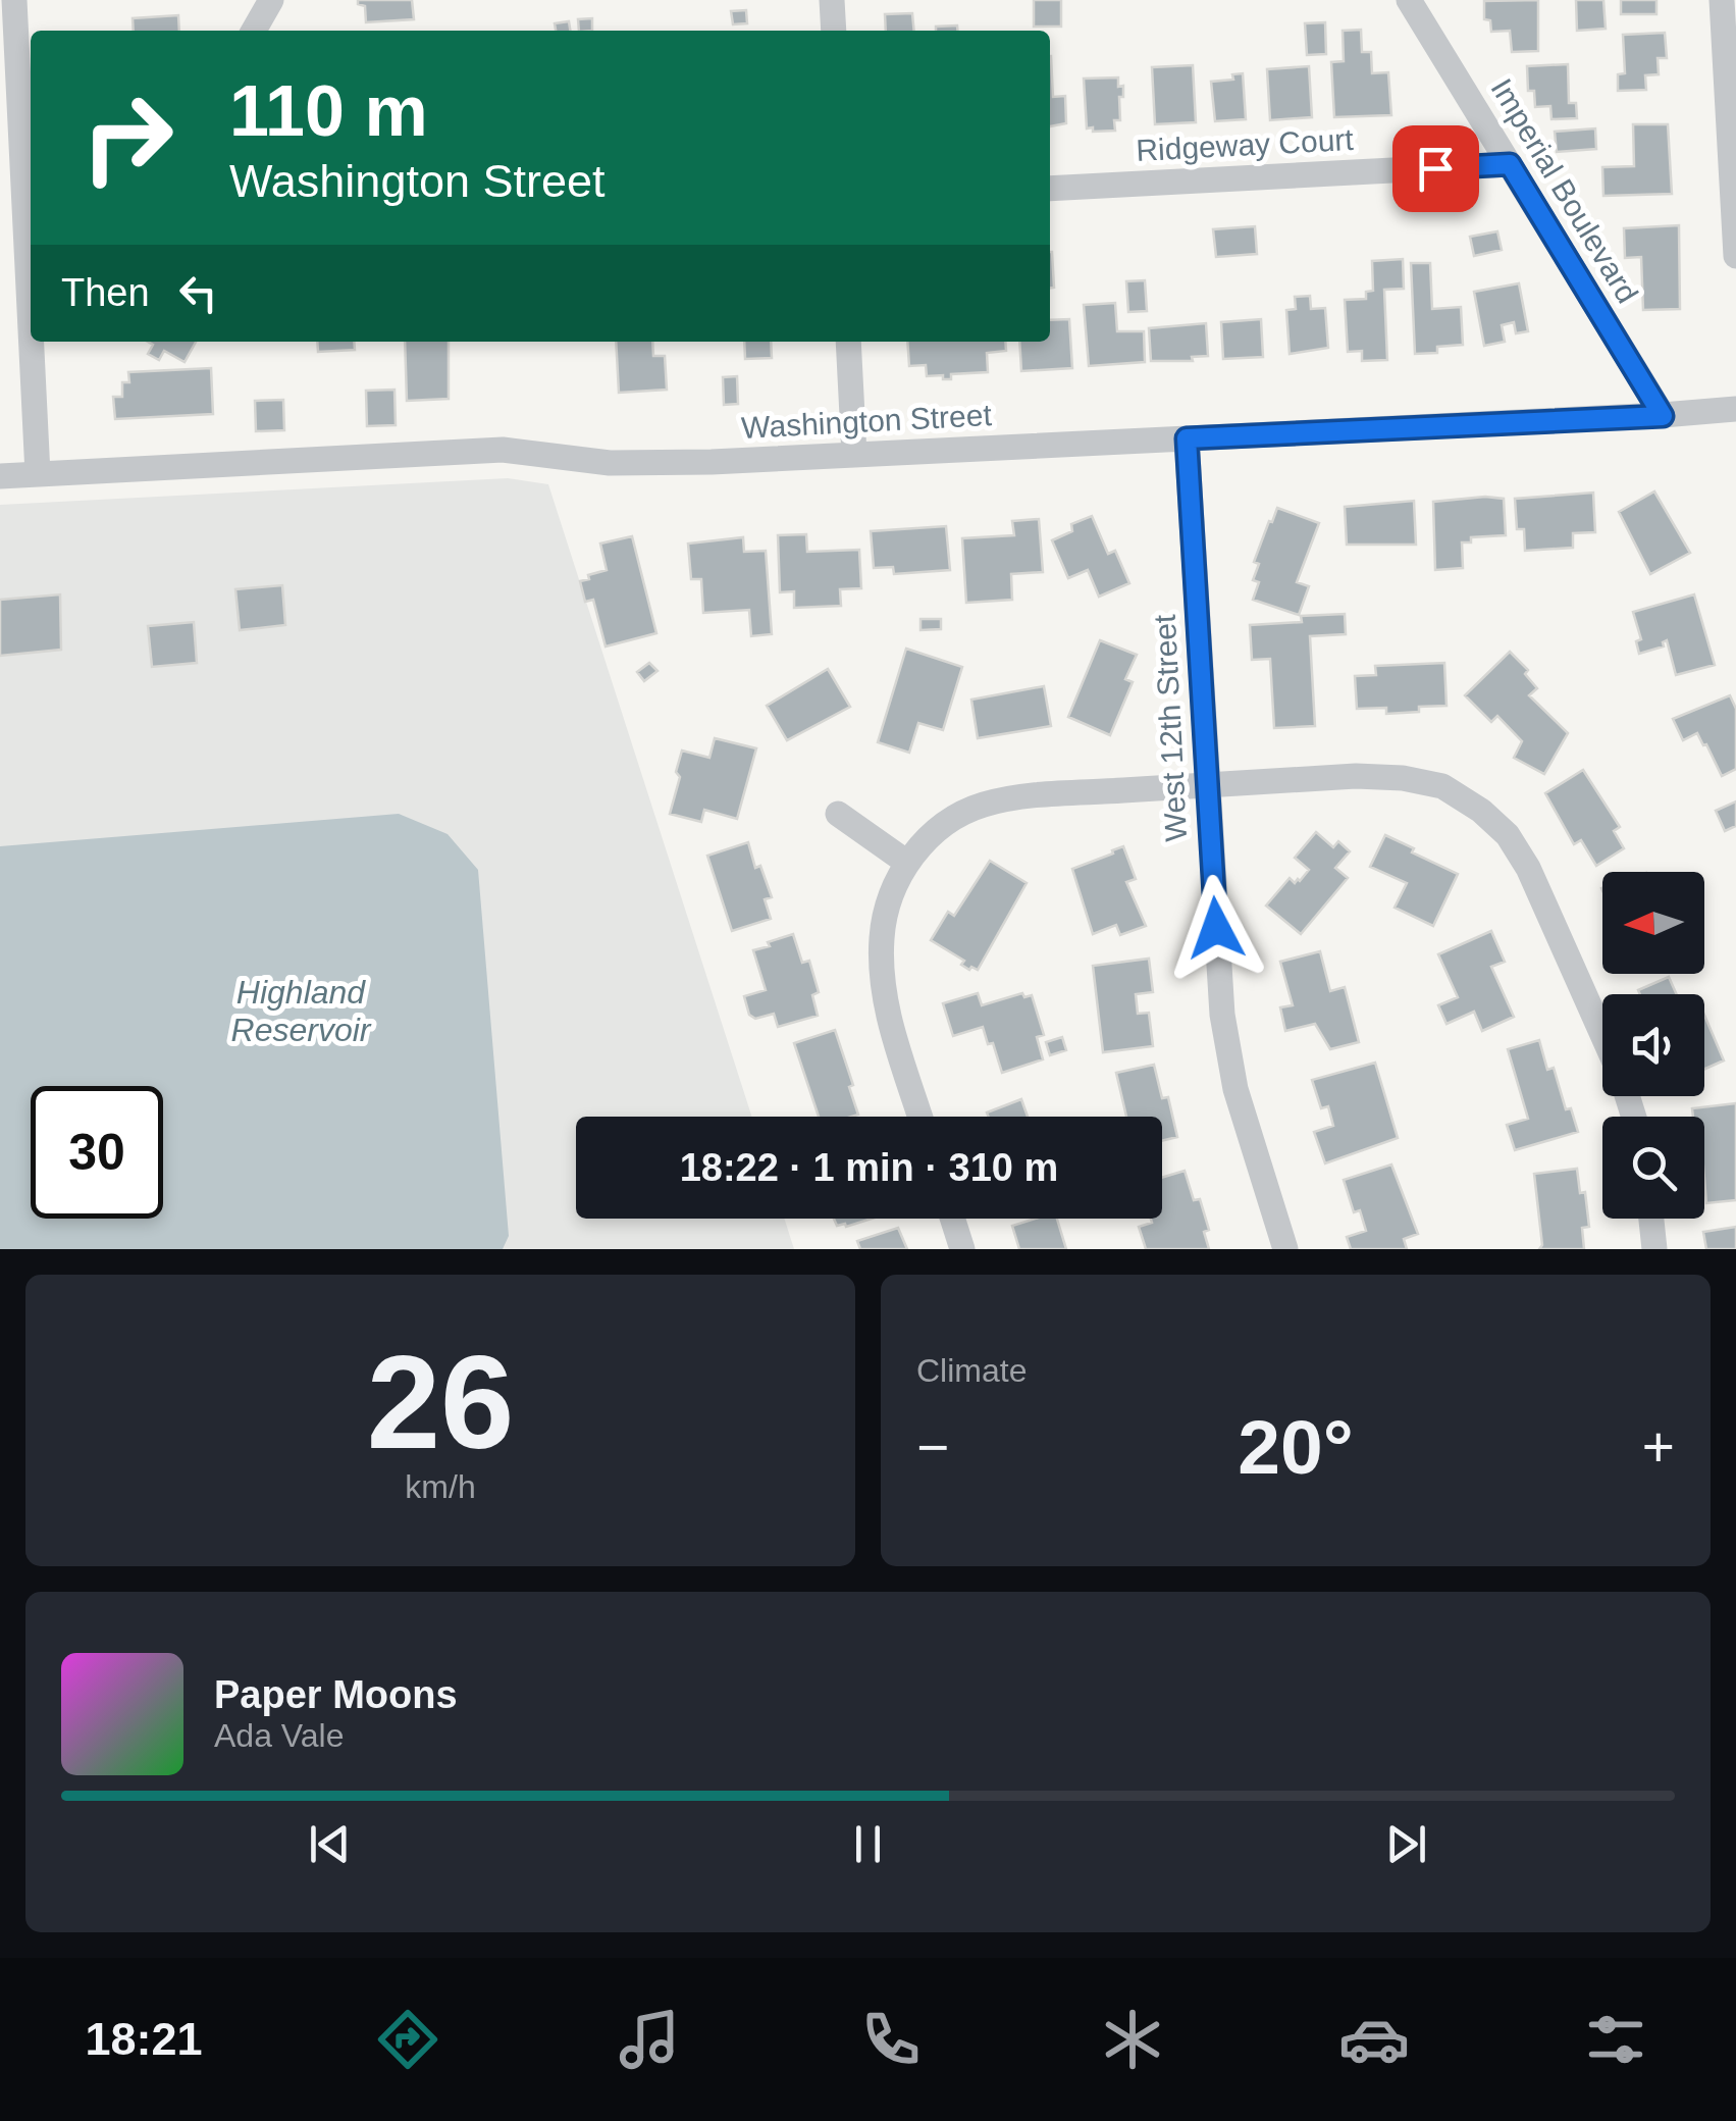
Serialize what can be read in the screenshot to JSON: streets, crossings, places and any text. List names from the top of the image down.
{
  "streets": {
    "street": [
      "Ridgeway Court",
      "Imperial Boulevard",
      "Washington Street",
      "West 12th Street"
    ]
  },
  "crossings": [
    ["Ridgeway Court", "Imperial Boulevard"],
    ["Imperial Boulevard", "Washington Street"],
    ["Washington Street", "West 12th Street"]
  ],
  "water": ["Highland Reservoir"],
  "north": "left",
  "page": {
    "turn": ["110 m", "Washington Street"],
    "then": "Then",
    "limit": "30",
    "trip": "18:22 · 1 min · 310 m",
    "tile": [
      ["26", "km/h"],
      "Climate"
    ],
    "heat": ["−", "20°", "+"],
    "song": ["Paper Moons", "Ada Vale"],
    "tabs": "18:21"
  }
}
